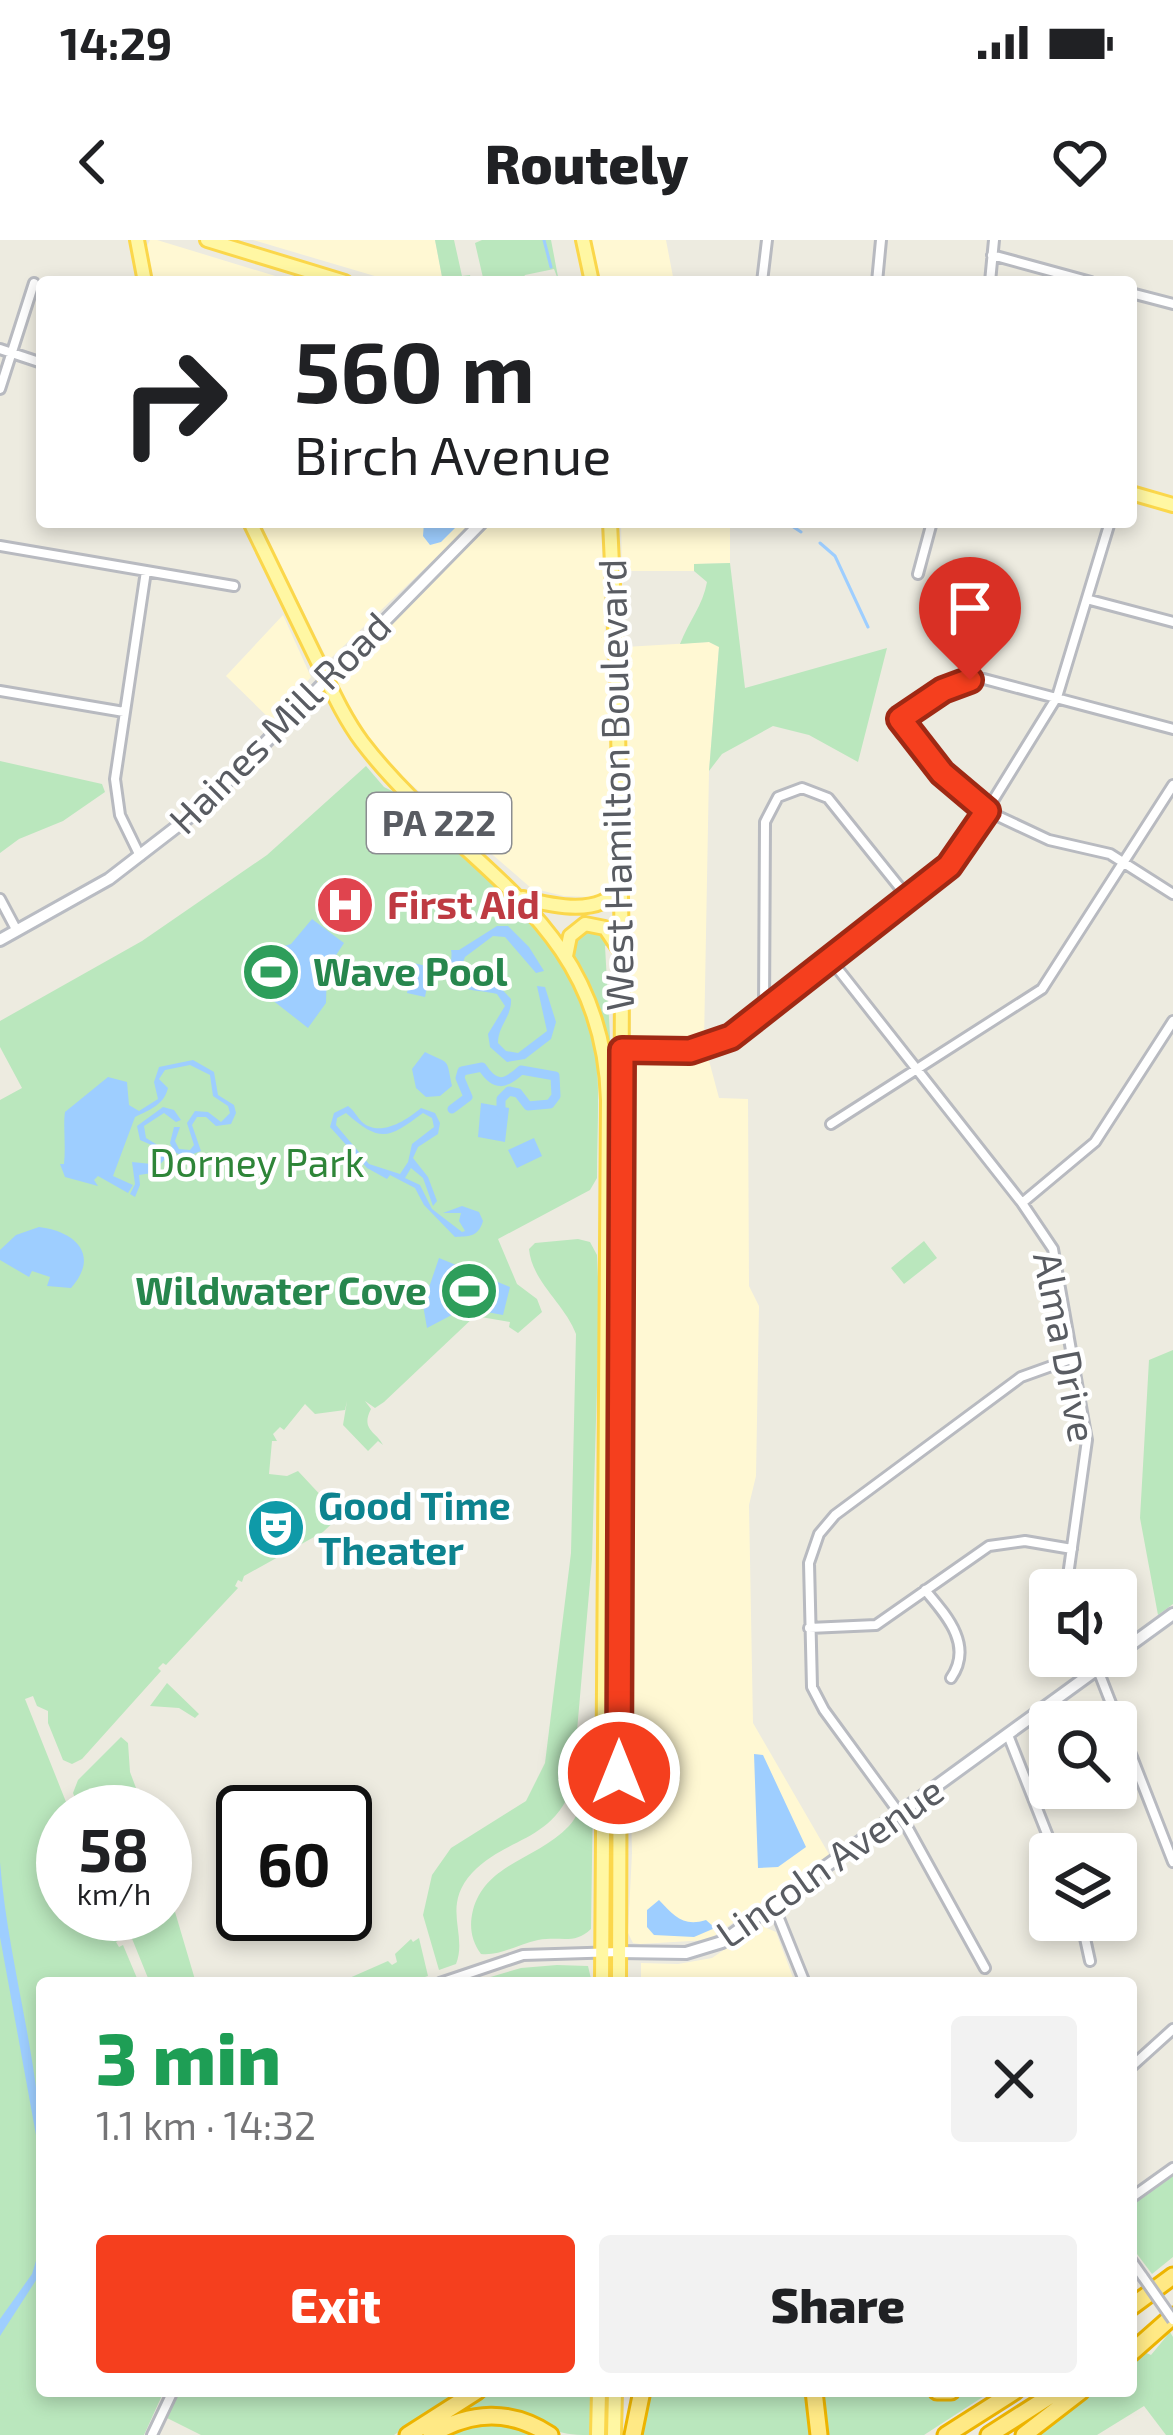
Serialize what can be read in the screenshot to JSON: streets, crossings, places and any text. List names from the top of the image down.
{
  "streets": {
    "main road": ["West Hamilton Boulevard", "PA 222"],
    "street": ["Haines Mill Road", "Alma Drive", "Lincoln Avenue"]
  },
  "crossings": [
    ["Haines Mill Road", "PA 222"],
    ["West Hamilton Boulevard", "PA 222"],
    ["West Hamilton Boulevard", "Lincoln Avenue"]
  ],
  "parks": ["Dorney Park"],
  "places": {
    "hospital": ["First Aid"],
    "sports": ["Wave Pool", "Wildwater Cove"],
    "theatre": ["Good Time Theater"]
  },
  "page": {
    "status": "14:29",
    "header": "Routely",
    "turn": ["560 m", "Birch Avenue"],
    "speed": "58 km/h",
    "limit": "60",
    "heading": ["3 min", "1.1 km · 14:32"],
    "buttons": ["Exit", "Share"]
  }
}
